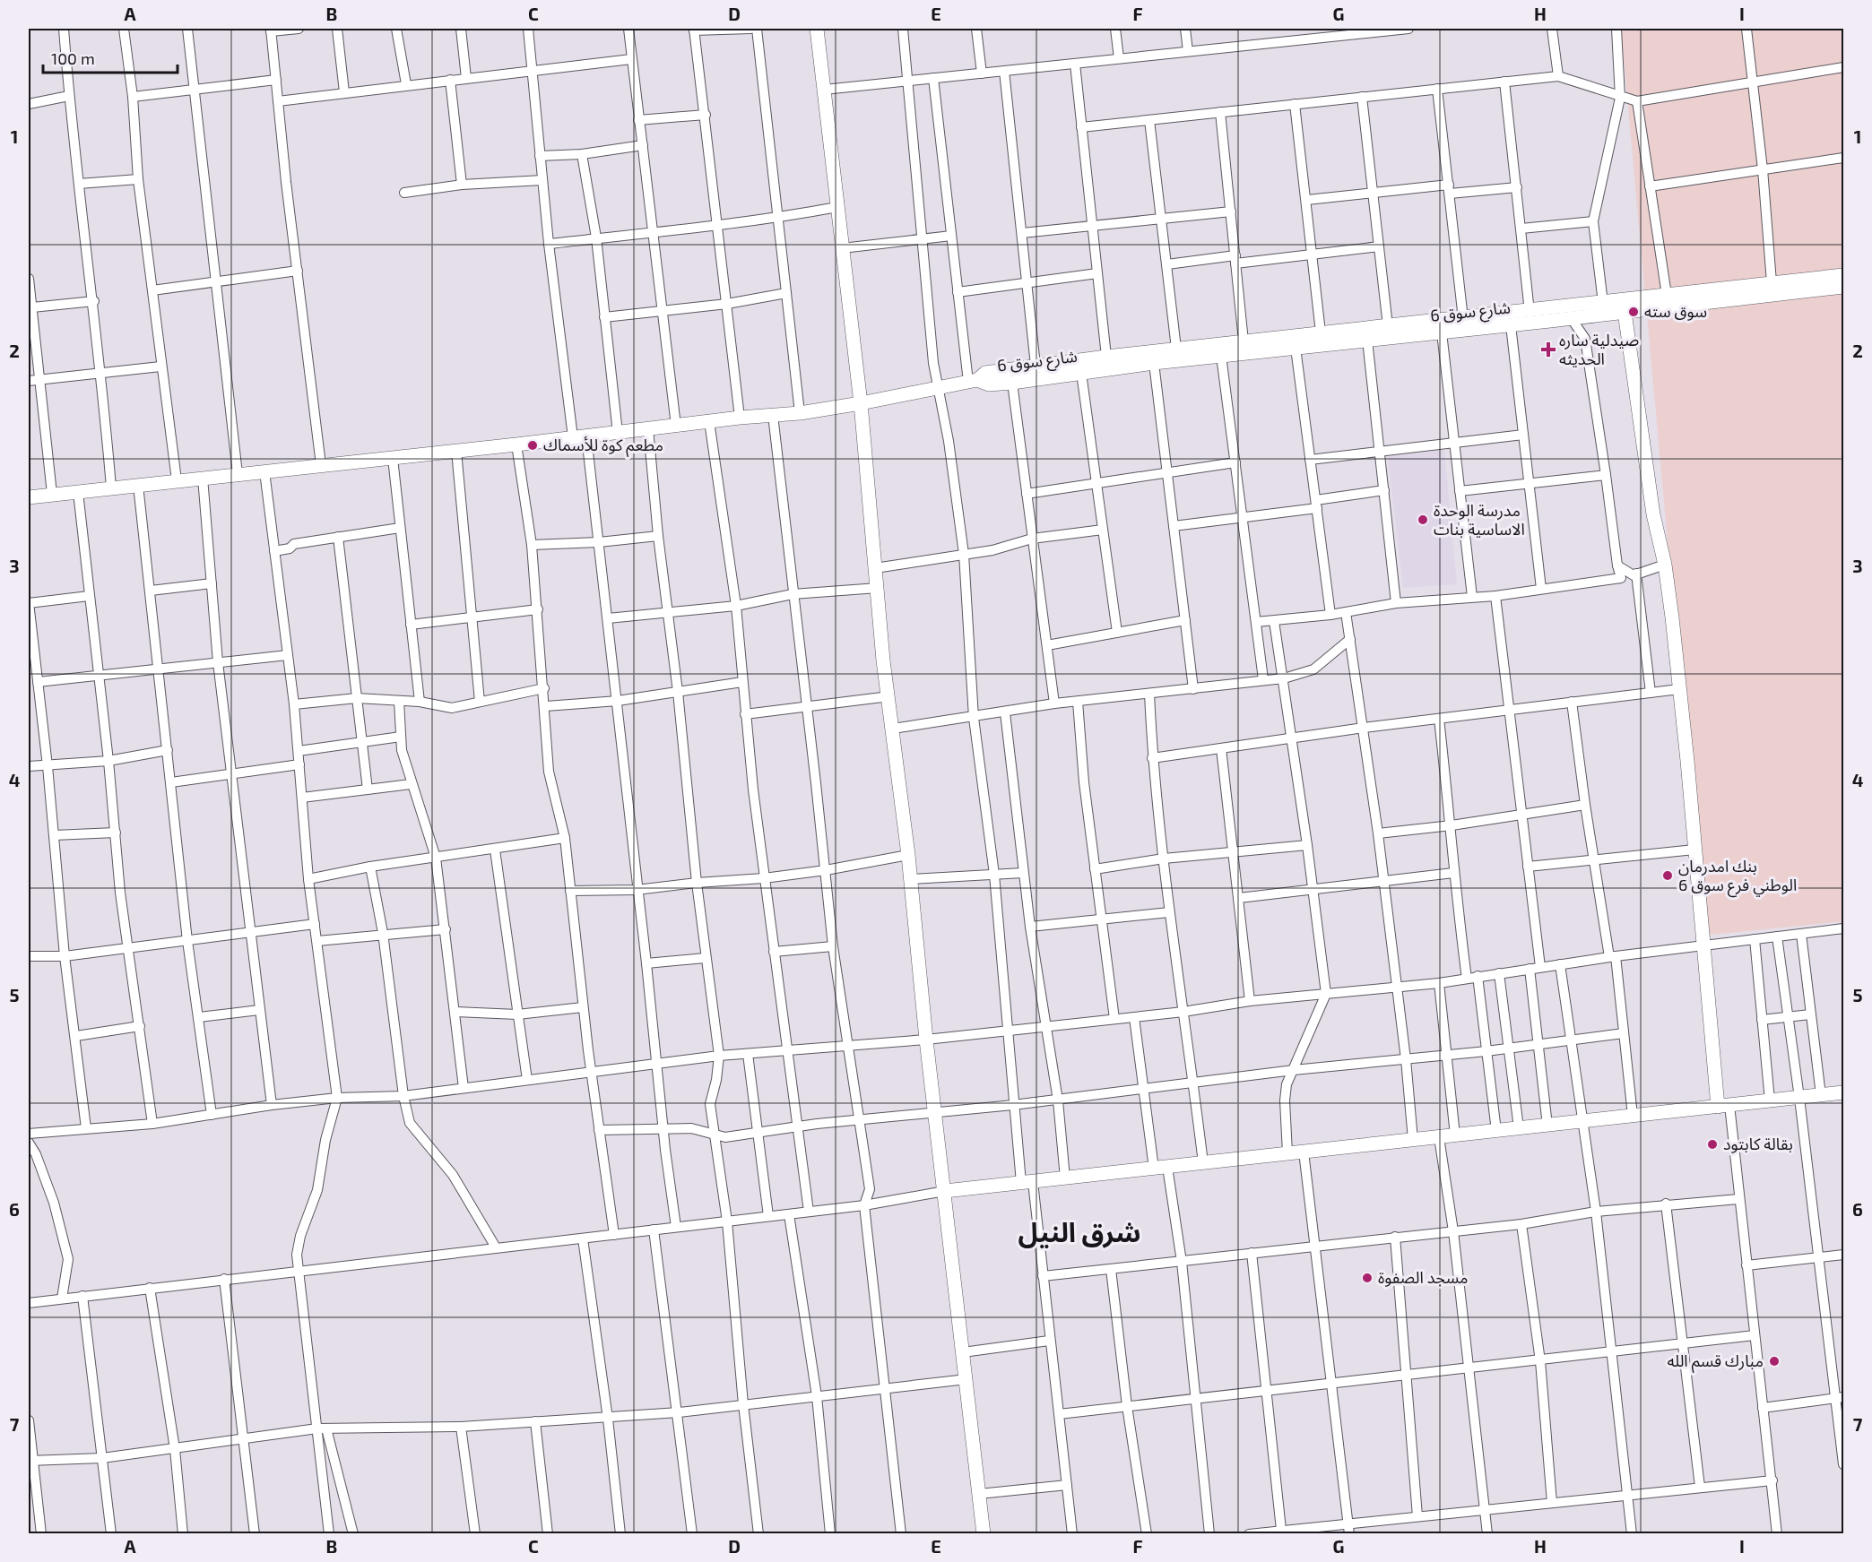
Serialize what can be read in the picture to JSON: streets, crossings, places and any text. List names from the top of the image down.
{
  "streets": {
    "street": ["شارع سوق 6"]
  },
  "districts": ["شرق النيل"],
  "places": {
    "other": [
      "سوق سته",
      "مطعم كوة للأسماك",
      "مدرسة الوحدة الاساسية بنات",
      "بنك امدرمان الوطني فرع سوق 6",
      "بقالة كابتود",
      "مسجد الصفوة",
      "مبارك قسم الله"
    ],
    "health": ["صيدلية ساره الحديثه"]
  },
  "scale_bar": "100 m",
  "grid": {
    "columns": [
      "A",
      "B",
      "C",
      "D",
      "E",
      "F",
      "G",
      "H",
      "I"
    ],
    "rows": [
      "1",
      "2",
      "3",
      "4",
      "5",
      "6",
      "7"
    ]
  }
}
